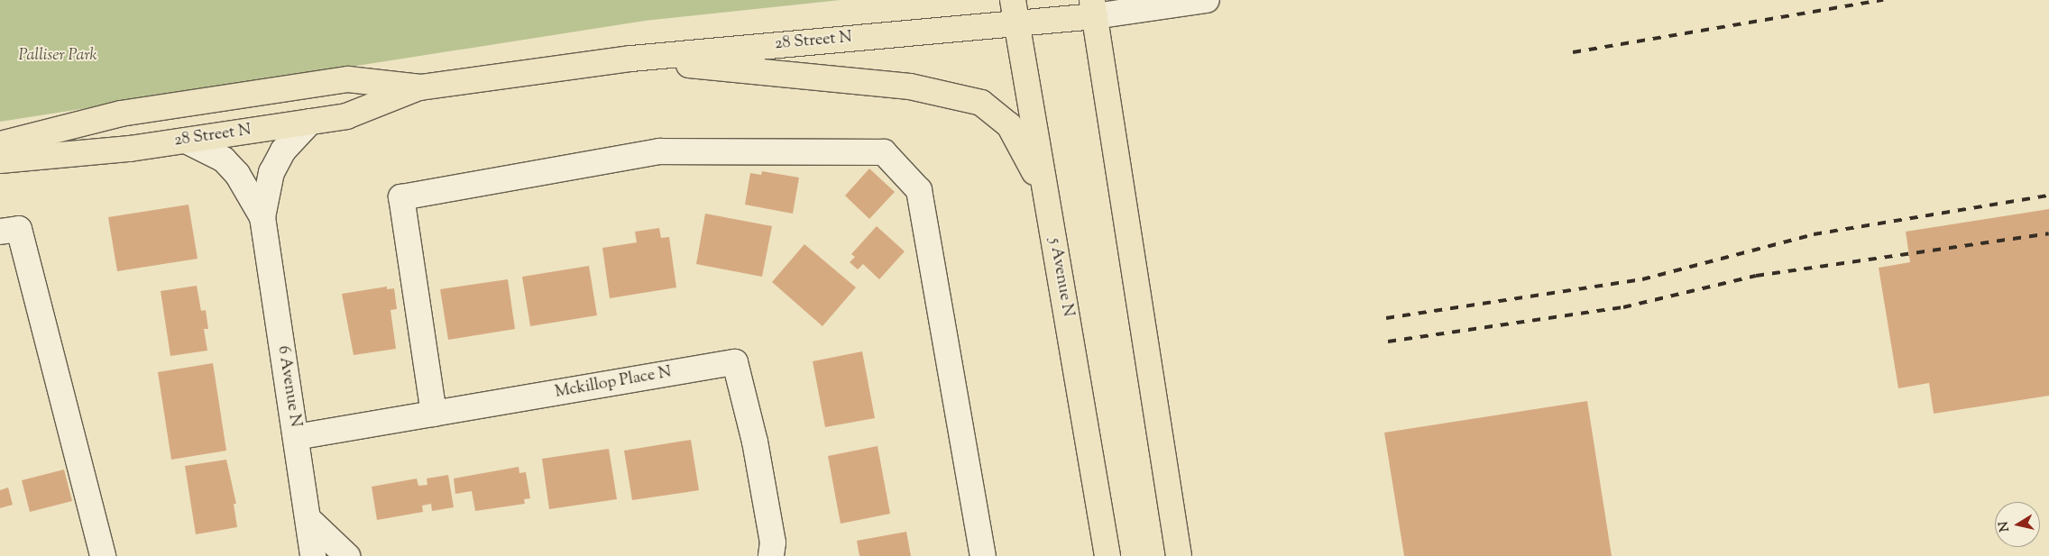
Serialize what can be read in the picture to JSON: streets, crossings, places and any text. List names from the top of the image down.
{
  "streets": {
    "main road": ["28 Street N", "5 Avenue N"],
    "street": ["Mckillop Place N", "6 Avenue N"]
  },
  "crossings": [
    ["28 Street N", "5 Avenue N"],
    ["28 Street N", "6 Avenue N"],
    ["Mckillop Place N", "6 Avenue N"]
  ],
  "parks": ["Palliser Park"],
  "north": "left"
}
